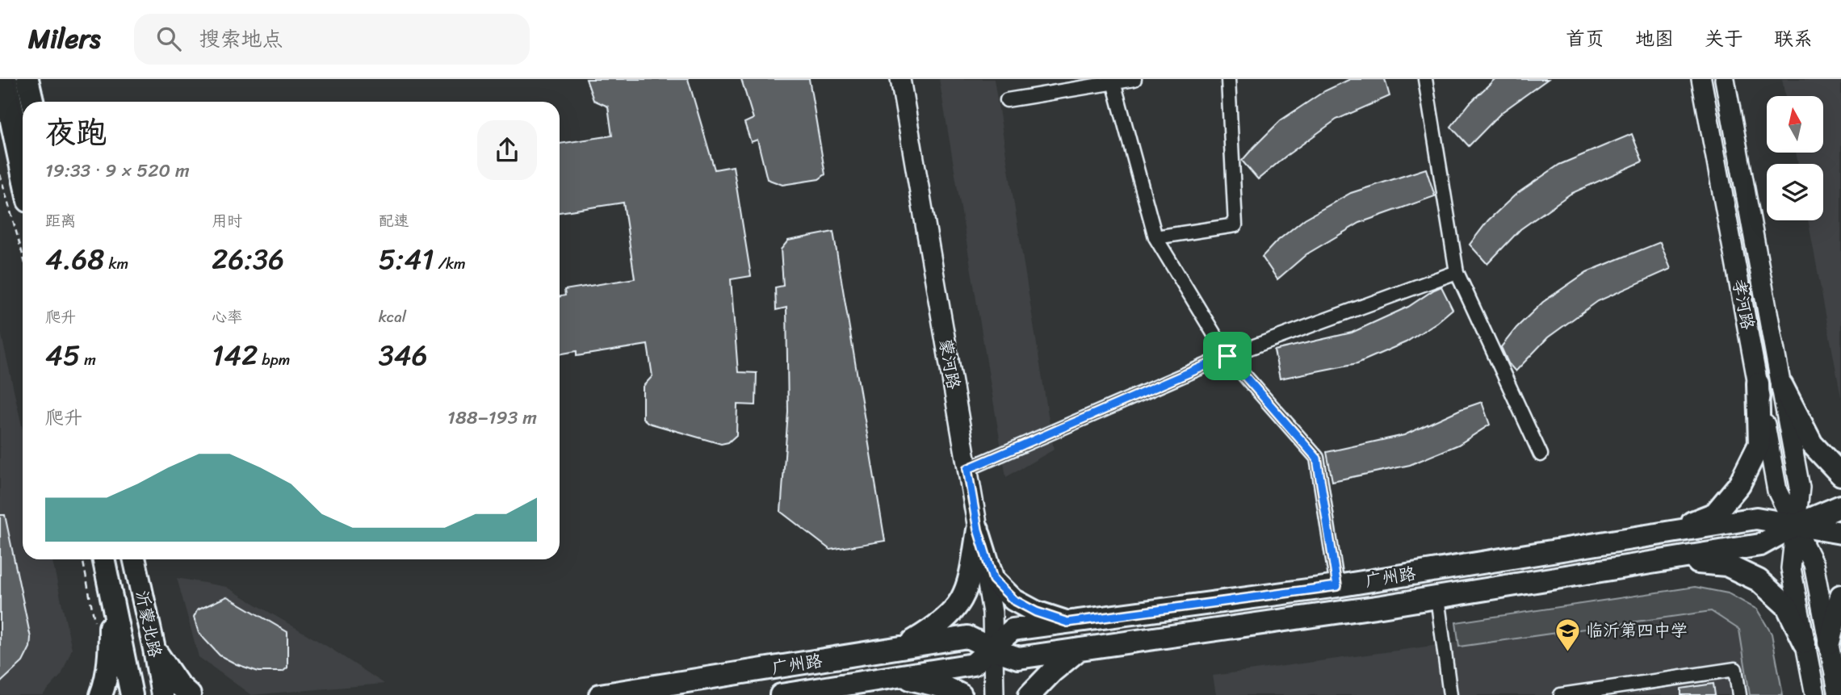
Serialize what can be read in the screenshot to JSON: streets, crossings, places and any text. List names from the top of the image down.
{
  "streets": {
    "main road": [
      "孝河路",
      "蒙河路",
      "广州路",
      "沂蒙北路"
    ]
  },
  "crossings": [
    ["孝河路", "广州路"],
    ["蒙河路", "广州路"]
  ],
  "places": {
    "school or university": ["临沂第四中学"]
  },
  "north": "top",
  "page": {
    "header": "Milers",
    "search": "搜索地点",
    "nav": [
      "首页",
      "地图",
      "关于",
      "联系"
    ],
    "heading": ["夜跑", "19:33 · 9 × 520 m"],
    "stats": [
      ["距离", "4.68 km"],
      ["用时", "26:36"],
      ["配速", "5:41 /km"],
      ["爬升", "45 m"],
      ["心率", "142 bpm"],
      ["kcal", "346"]
    ],
    "chart": ["爬升", "188–193 m"]
  }
}
